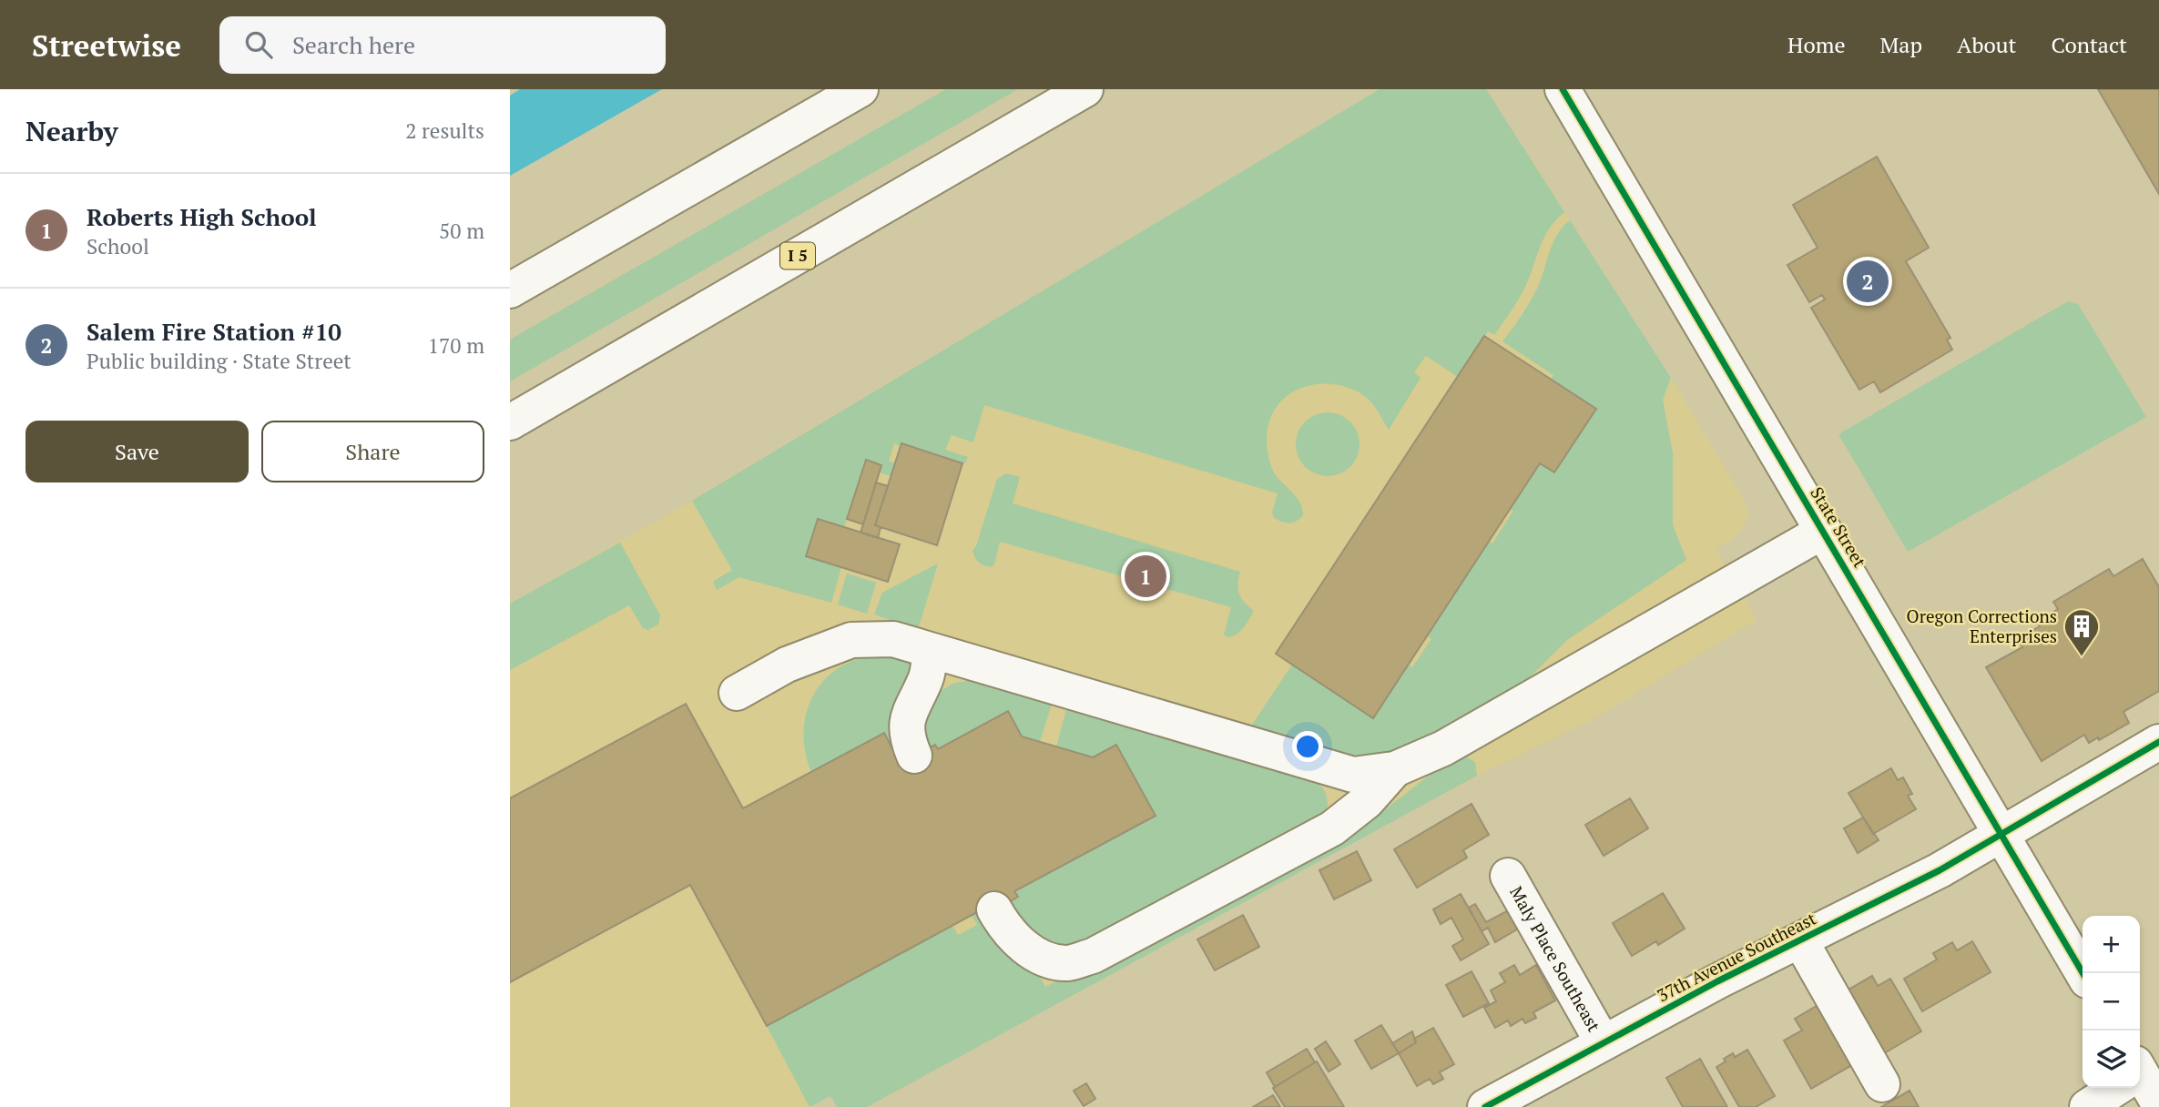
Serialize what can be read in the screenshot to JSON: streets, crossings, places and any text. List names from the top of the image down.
{
  "streets": {
    "main road": [
      "I 5",
      "State Street",
      "37th Avenue Southeast",
      "Maly Place Southeast"
    ]
  },
  "crossings": [
    ["State Street", "37th Avenue Southeast"],
    ["37th Avenue Southeast", "Maly Place Southeast"]
  ],
  "places": {
    "building": ["Oregon Corrections Enterprises"]
  },
  "page": {
    "header": "Streetwise",
    "search": "Search here",
    "nav": [
      "Home",
      "Map",
      "About",
      "Contact"
    ],
    "heading": ["Nearby", "2 results"],
    "list": [
      {
        "mark": "1",
        "name": "Roberts High School",
        "note": "School",
        "value": "50 m"
      },
      {
        "mark": "2",
        "name": "Salem Fire Station #10",
        "note": "Public building · State Street",
        "value": "170 m"
      }
    ],
    "pins": ["2", "1"],
    "buttons": ["Save", "Share"],
    "map_buttons": ["+", "−"]
  }
}
